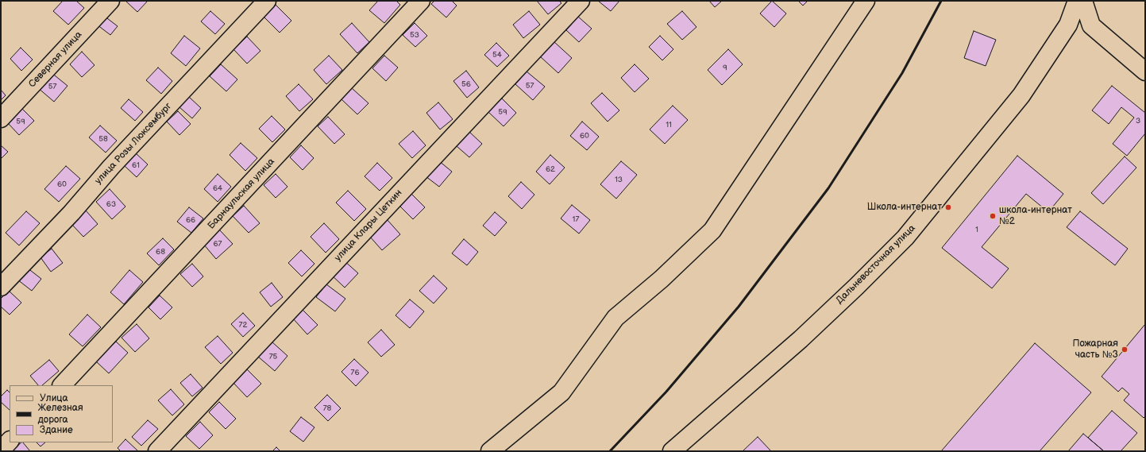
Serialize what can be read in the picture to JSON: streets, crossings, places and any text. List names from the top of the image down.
{
  "streets": {
    "street": [
      "Северная улица",
      "улица Розы Люксембург",
      "Барнаульская улица",
      "улица Клары Цеткин",
      "Дальневосточная улица"
    ]
  },
  "places": ["Школа-интернат", "школа-интернат №2", "Пожарная часть №3"],
  "house_numbers": [
    "53",
    "54",
    "9",
    "56",
    "57",
    "57",
    "59",
    "3",
    "59",
    "11",
    "60",
    "58",
    "61",
    "62",
    "13",
    "60",
    "64",
    "63",
    "17",
    "66",
    "1",
    "67",
    "68",
    "72",
    "75",
    "76",
    "78"
  ],
  "legend": ["Улица", "Железная дорога", "Здание"]
}
